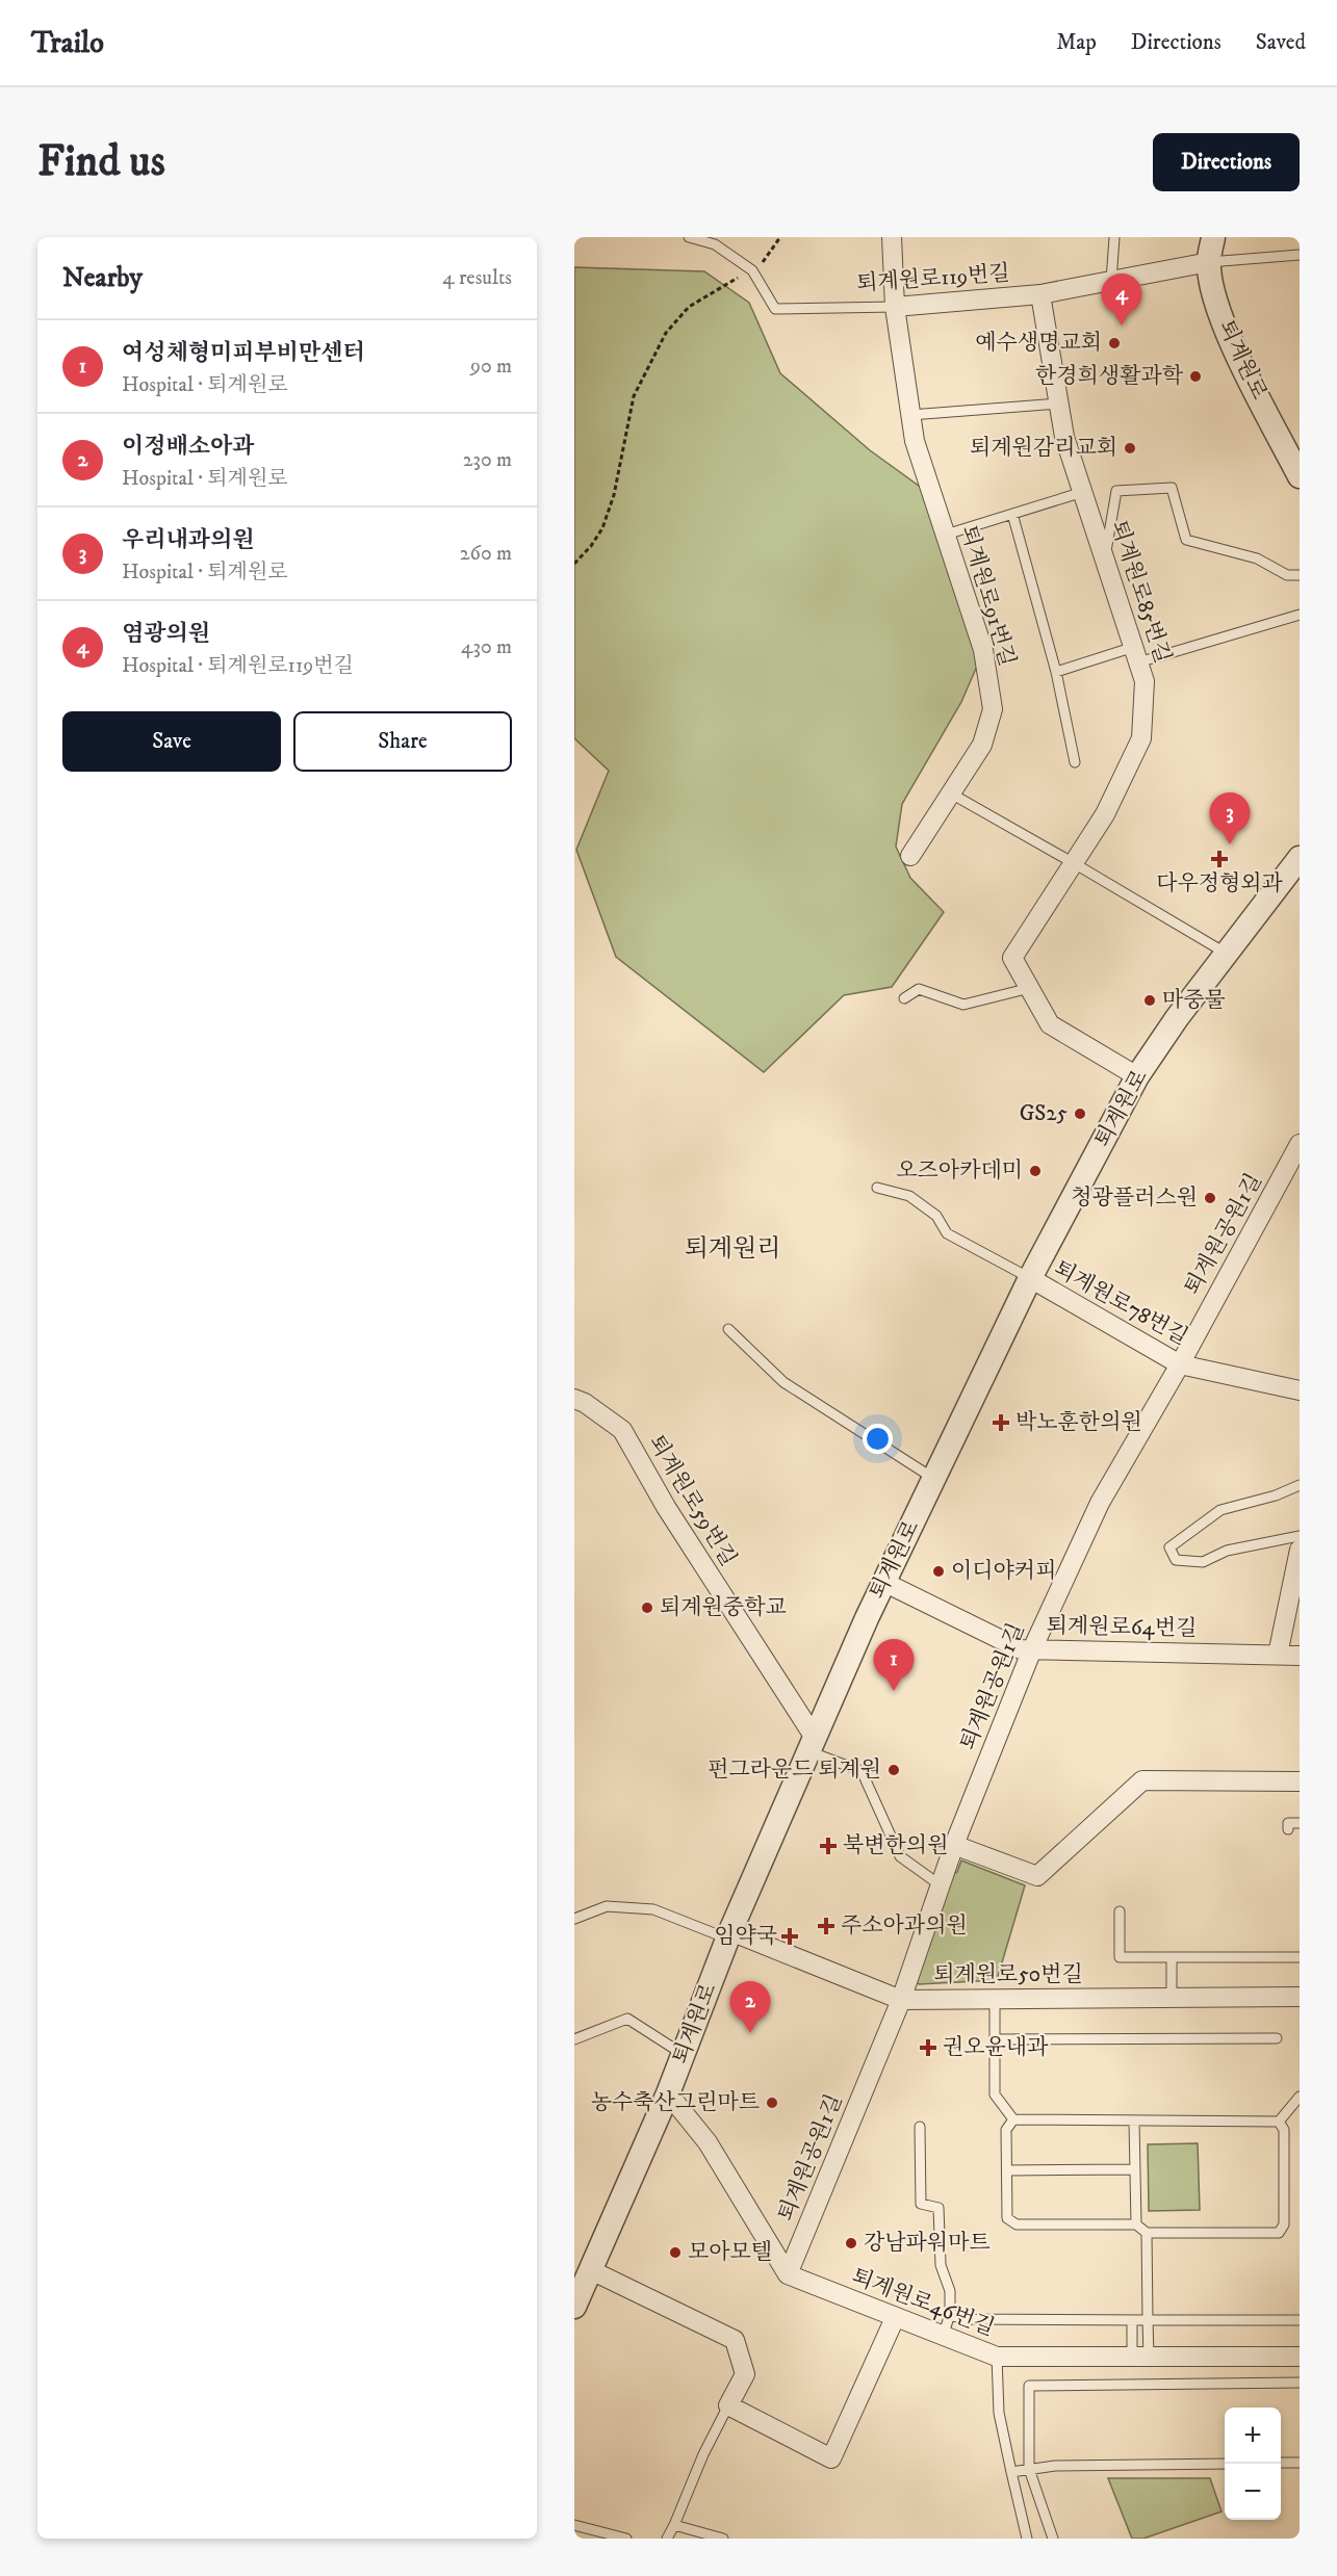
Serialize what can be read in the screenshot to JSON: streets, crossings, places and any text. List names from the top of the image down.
{
  "streets": {
    "street": [
      "퇴계원로119번길",
      "퇴계원로",
      "퇴계원로85번길",
      "퇴계원로91번길",
      "퇴계원공원1길",
      "퇴계원로78번길",
      "퇴계원로59번길",
      "퇴계원로64번길",
      "퇴계원로50번길",
      "퇴계원로46번길"
    ]
  },
  "crossings": [
    ["퇴계원로119번길", "퇴계원로"],
    ["퇴계원로119번길", "퇴계원로85번길"],
    ["퇴계원로119번길", "퇴계원로91번길"],
    ["퇴계원로", "퇴계원로85번길"],
    ["퇴계원로", "퇴계원로78번길"],
    ["퇴계원로", "퇴계원로59번길"],
    ["퇴계원로", "퇴계원로64번길"],
    ["퇴계원로", "퇴계원로50번길"],
    ["퇴계원공원1길", "퇴계원로78번길"],
    ["퇴계원공원1길", "퇴계원로64번길"],
    ["퇴계원공원1길", "퇴계원로50번길"],
    ["퇴계원공원1길", "퇴계원로46번길"]
  ],
  "districts": ["퇴계원리"],
  "places": {
    "other": [
      "예수생명교회",
      "한경희생활과학",
      "퇴계원감리교회",
      "마중물",
      "GS25",
      "오즈아카데미",
      "청광플러스원",
      "이디야커피",
      "퇴계원중학교",
      "펀그라운드 퇴계원",
      "농수축산그린마트",
      "강남파워마트",
      "모아모텔"
    ],
    "health": [
      "다우정형외과",
      "박노훈한의원",
      "북변한의원",
      "주소아과의원",
      "임약국",
      "권오윤내과"
    ]
  },
  "page": {
    "header": "Trailo",
    "nav": ["Map", "Directions", "Saved"],
    "buttons": [
      "Directions",
      ["Save", "Share"]
    ],
    "title": "Find us",
    "heading": ["Nearby", "4 results"],
    "pins": [
      "4",
      "3",
      "1",
      "2"
    ],
    "list": [
      {
        "mark": "1",
        "name": "여성체형미피부비만센터",
        "note": "Hospital · 퇴계원로",
        "value": "90 m"
      },
      {
        "mark": "2",
        "name": "이정배소아과",
        "note": "Hospital · 퇴계원로",
        "value": "230 m"
      },
      {
        "mark": "3",
        "name": "우리내과의원",
        "note": "Hospital · 퇴계원로",
        "value": "260 m"
      },
      {
        "mark": "4",
        "name": "염광의원",
        "note": "Hospital · 퇴계원로119번길",
        "value": "430 m"
      }
    ],
    "map_buttons": ["+", "−"]
  }
}
